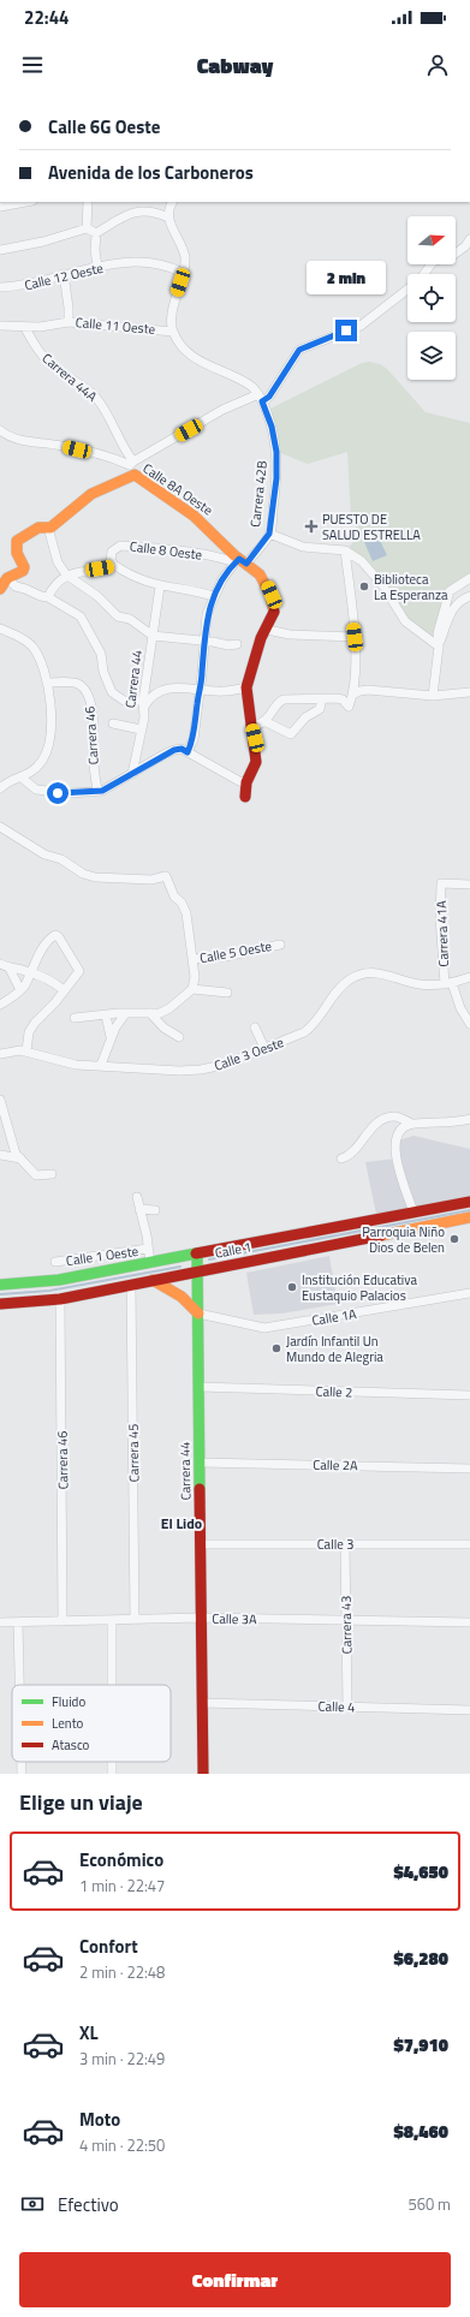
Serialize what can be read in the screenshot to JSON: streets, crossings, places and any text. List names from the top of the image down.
{
  "streets": {
    "street": [
      "Calle 12 Oeste",
      "Calle 11 Oeste",
      "Carrera 44A",
      "Calle 8A Oeste",
      "Carrera 42B",
      "Calle 8 Oeste",
      "Carrera 44",
      "Carrera 46",
      "Carrera 41A",
      "Calle 5 Oeste",
      "Calle 3 Oeste",
      "Calle 1",
      "Calle 1 Oeste",
      "Calle 1A",
      "Calle 2",
      "Carrera 45",
      "Calle 2A",
      "Calle 3",
      "Calle 3A",
      "Carrera 43",
      "Calle 4"
    ]
  },
  "crossings": [
    ["Calle 11 Oeste", "Carrera 44A"],
    ["Calle 11 Oeste", "Carrera 42B"],
    ["Carrera 44A", "Calle 8A Oeste"],
    ["Calle 8A Oeste", "Carrera 42B"],
    ["Calle 8A Oeste", "Calle 8 Oeste"],
    ["Carrera 42B", "Calle 8 Oeste"],
    ["Carrera 44", "Calle 1"],
    ["Carrera 44", "Calle 1A"],
    ["Carrera 44", "Calle 2"],
    ["Carrera 44", "Calle 2A"],
    ["Carrera 44", "Calle 3"],
    ["Carrera 44", "Calle 3A"],
    ["Carrera 44", "Calle 4"],
    ["Carrera 46", "Calle 1"],
    ["Carrera 46", "Calle 3A"],
    ["Carrera 41A", "Calle 3 Oeste"],
    ["Calle 1", "Carrera 45"],
    ["Carrera 45", "Calle 3A"],
    ["Calle 3", "Carrera 43"],
    ["Calle 3A", "Carrera 43"],
    ["Carrera 43", "Calle 4"]
  ],
  "districts": ["El Lido"],
  "places": {
    "health": ["PUESTO DE SALUD ESTRELLA"],
    "other": [
      "Biblioteca La Esperanza",
      "Parroquia Niño Dios de Belen",
      "Institución Educativa Eustaquio Palacios",
      "Jardín Infantil Un Mundo de Alegria"
    ]
  },
  "legend": ["Fluido", "Lento", "Atasco"],
  "north": "right",
  "page": {
    "status": "22:44",
    "header": "Cabway",
    "banner": ["Calle 6G Oeste", "Avenida de los Carboneros"],
    "bubble": "2 min",
    "heading": "Elige un viaje",
    "list": [
      {
        "name": "Económico",
        "note": "1 min · 22:47",
        "value": "$4,650"
      },
      {
        "name": "Confort",
        "note": "2 min · 22:48",
        "value": "$6,280"
      },
      {
        "name": "XL",
        "note": "3 min · 22:49",
        "value": "$7,910"
      },
      {
        "name": "Moto",
        "note": "4 min · 22:50",
        "value": "$8,460"
      }
    ],
    "pay": ["Efectivo", "560 m"],
    "buttons": "Confirmar"
  }
}
